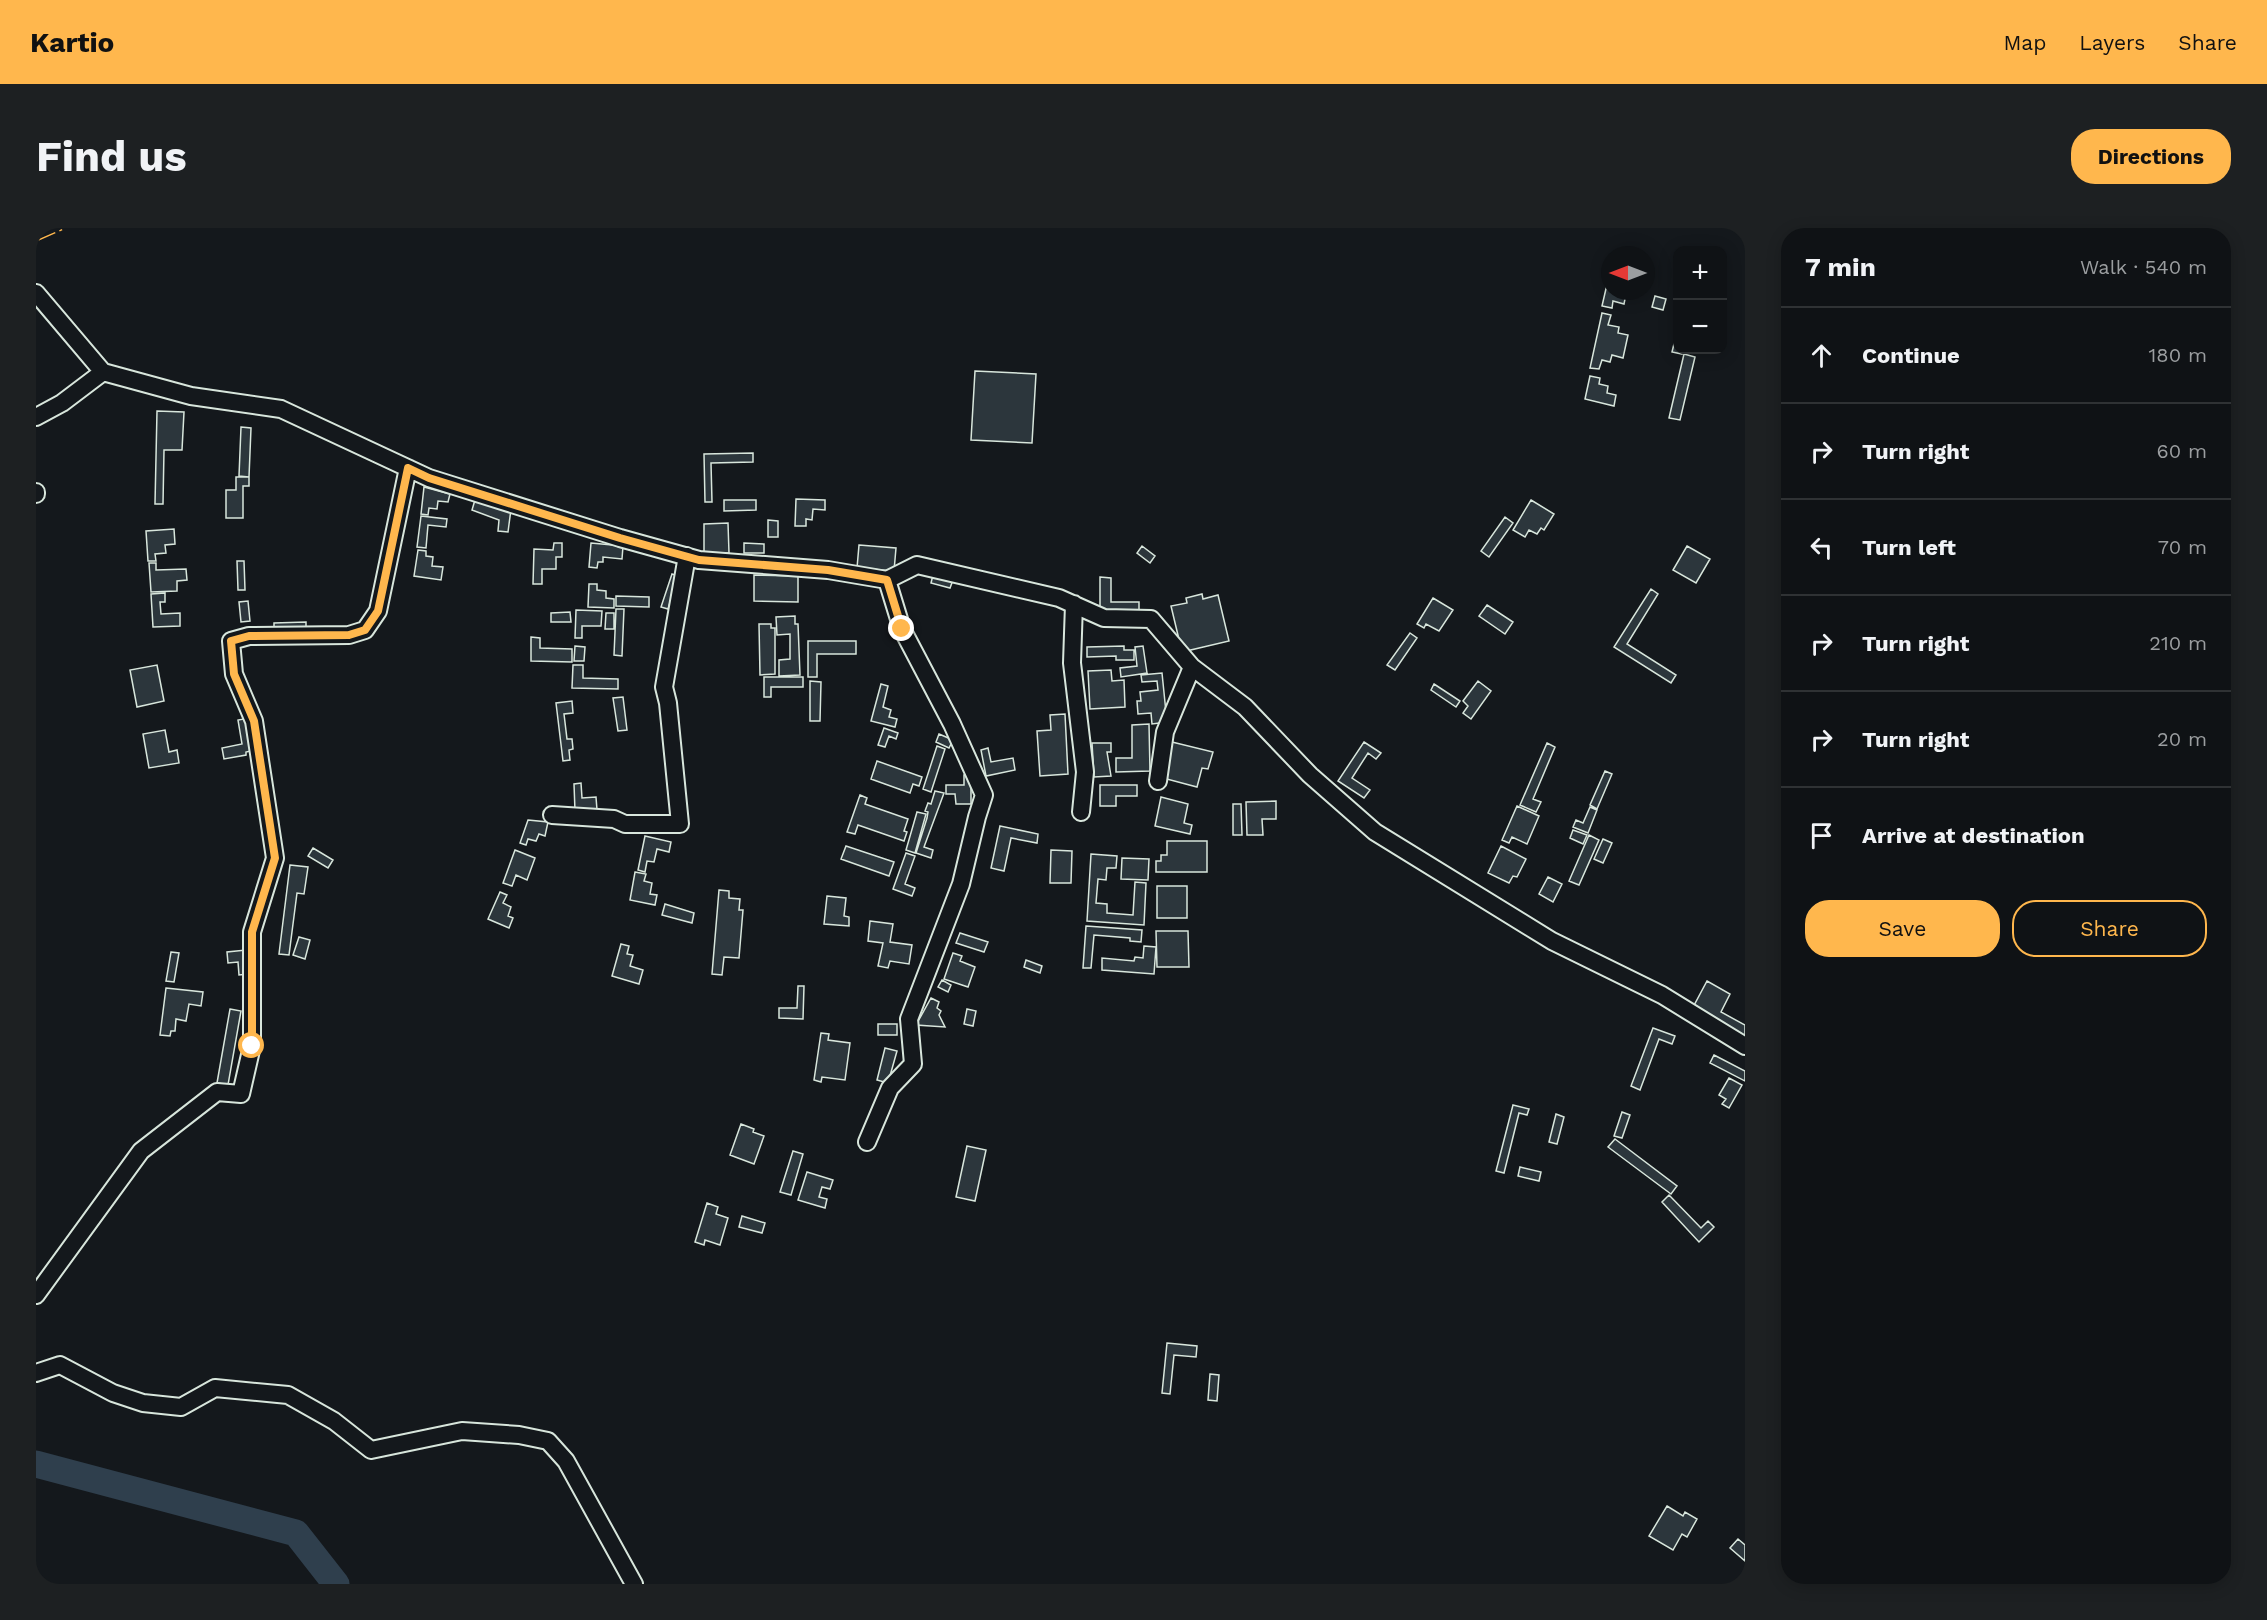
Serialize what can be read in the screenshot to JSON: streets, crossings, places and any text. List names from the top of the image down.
{
  "north": "left",
  "page": {
    "header": "Kartio",
    "nav": ["Map", "Layers", "Share"],
    "buttons": [
      "Directions",
      ["Save", "Share"]
    ],
    "title": "Find us",
    "heading": ["7 min", "Walk · 540 m"],
    "map_buttons": ["+", "−"],
    "list": [
      ["Continue", "180 m"],
      ["Turn right", "60 m"],
      ["Turn left", "70 m"],
      ["Turn right", "210 m"],
      ["Turn right", "20 m"],
      "Arrive at destination"
    ]
  }
}
